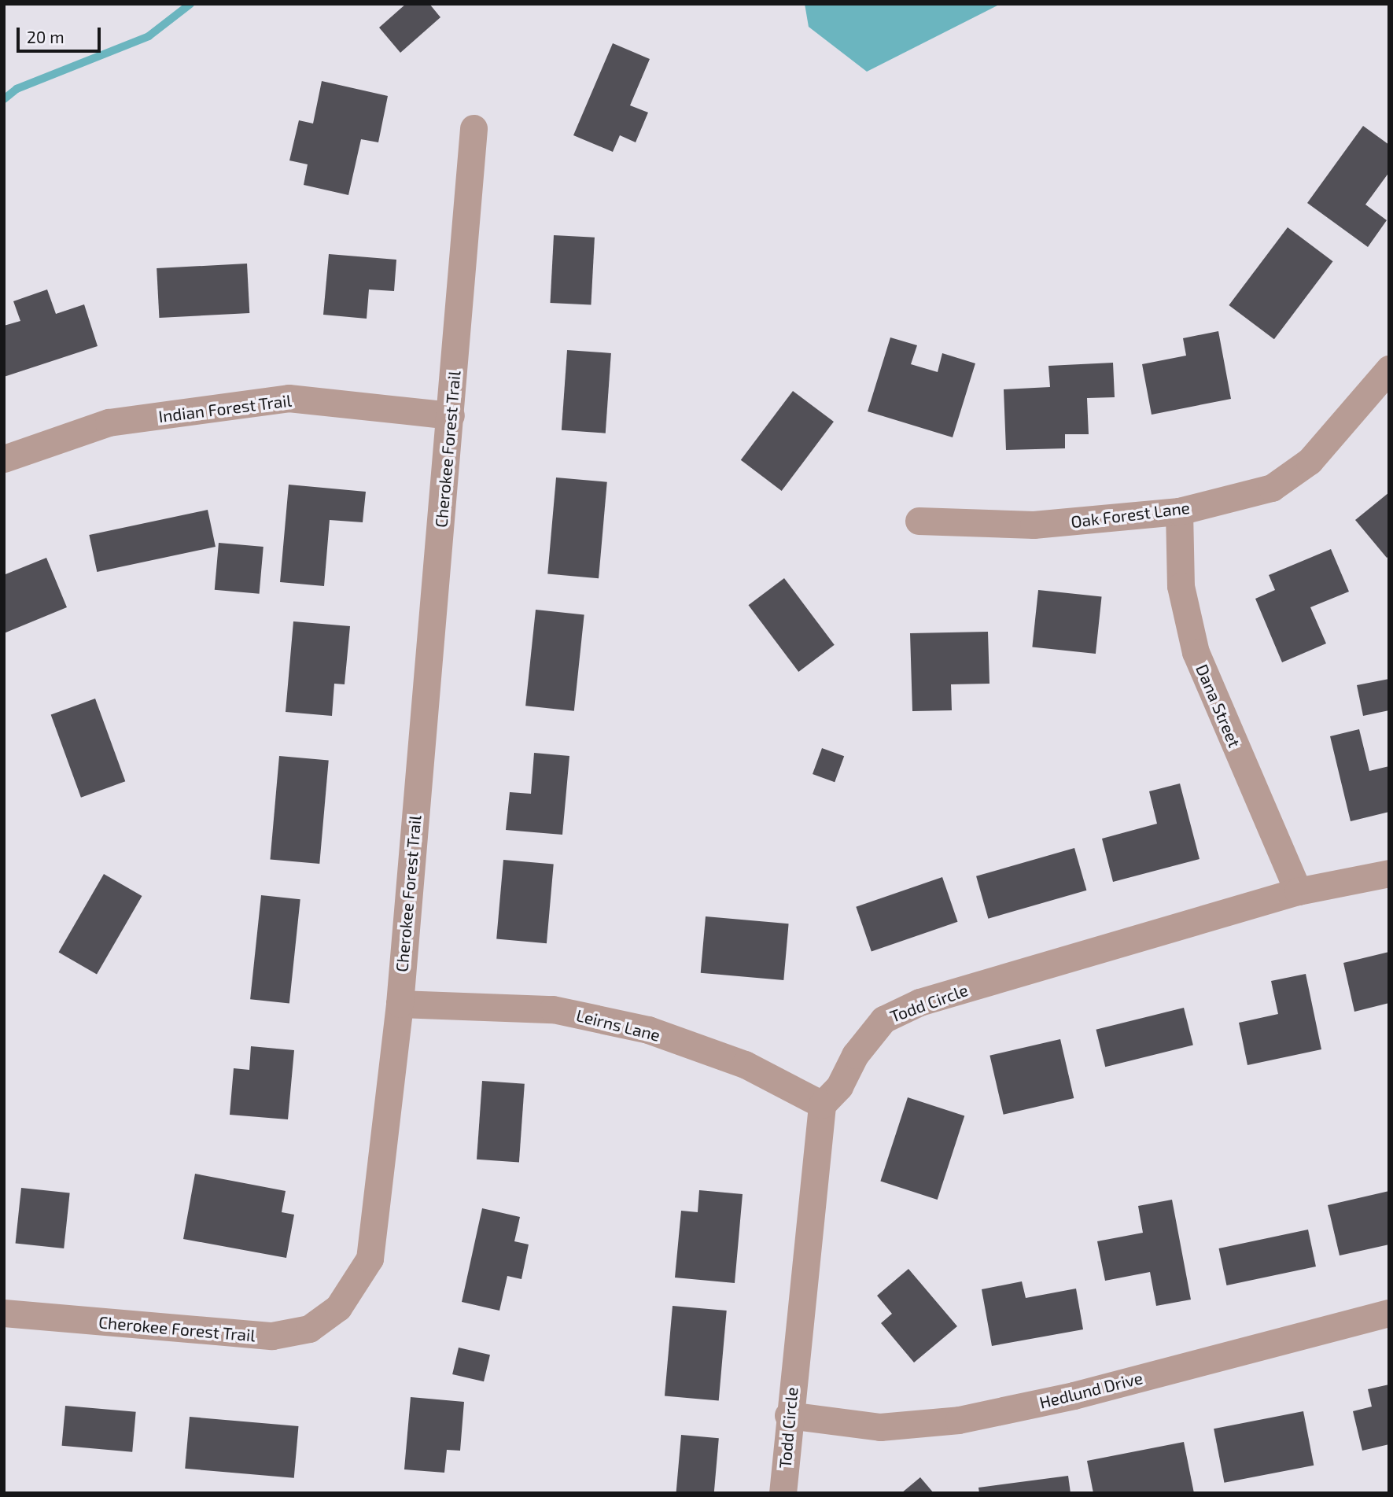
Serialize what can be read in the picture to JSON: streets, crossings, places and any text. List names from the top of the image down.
{
  "streets": {
    "street": [
      "Indian Forest Trail",
      "Cherokee Forest Trail",
      "Oak Forest Lane",
      "Dana Street",
      "Todd Circle",
      "Leirns Lane",
      "Hedlund Drive"
    ]
  },
  "crossings": [
    ["Indian Forest Trail", "Cherokee Forest Trail"],
    ["Cherokee Forest Trail", "Leirns Lane"],
    ["Oak Forest Lane", "Dana Street"],
    ["Dana Street", "Todd Circle"],
    ["Todd Circle", "Leirns Lane"],
    ["Todd Circle", "Hedlund Drive"]
  ],
  "scale_bar": "20 m"
}
